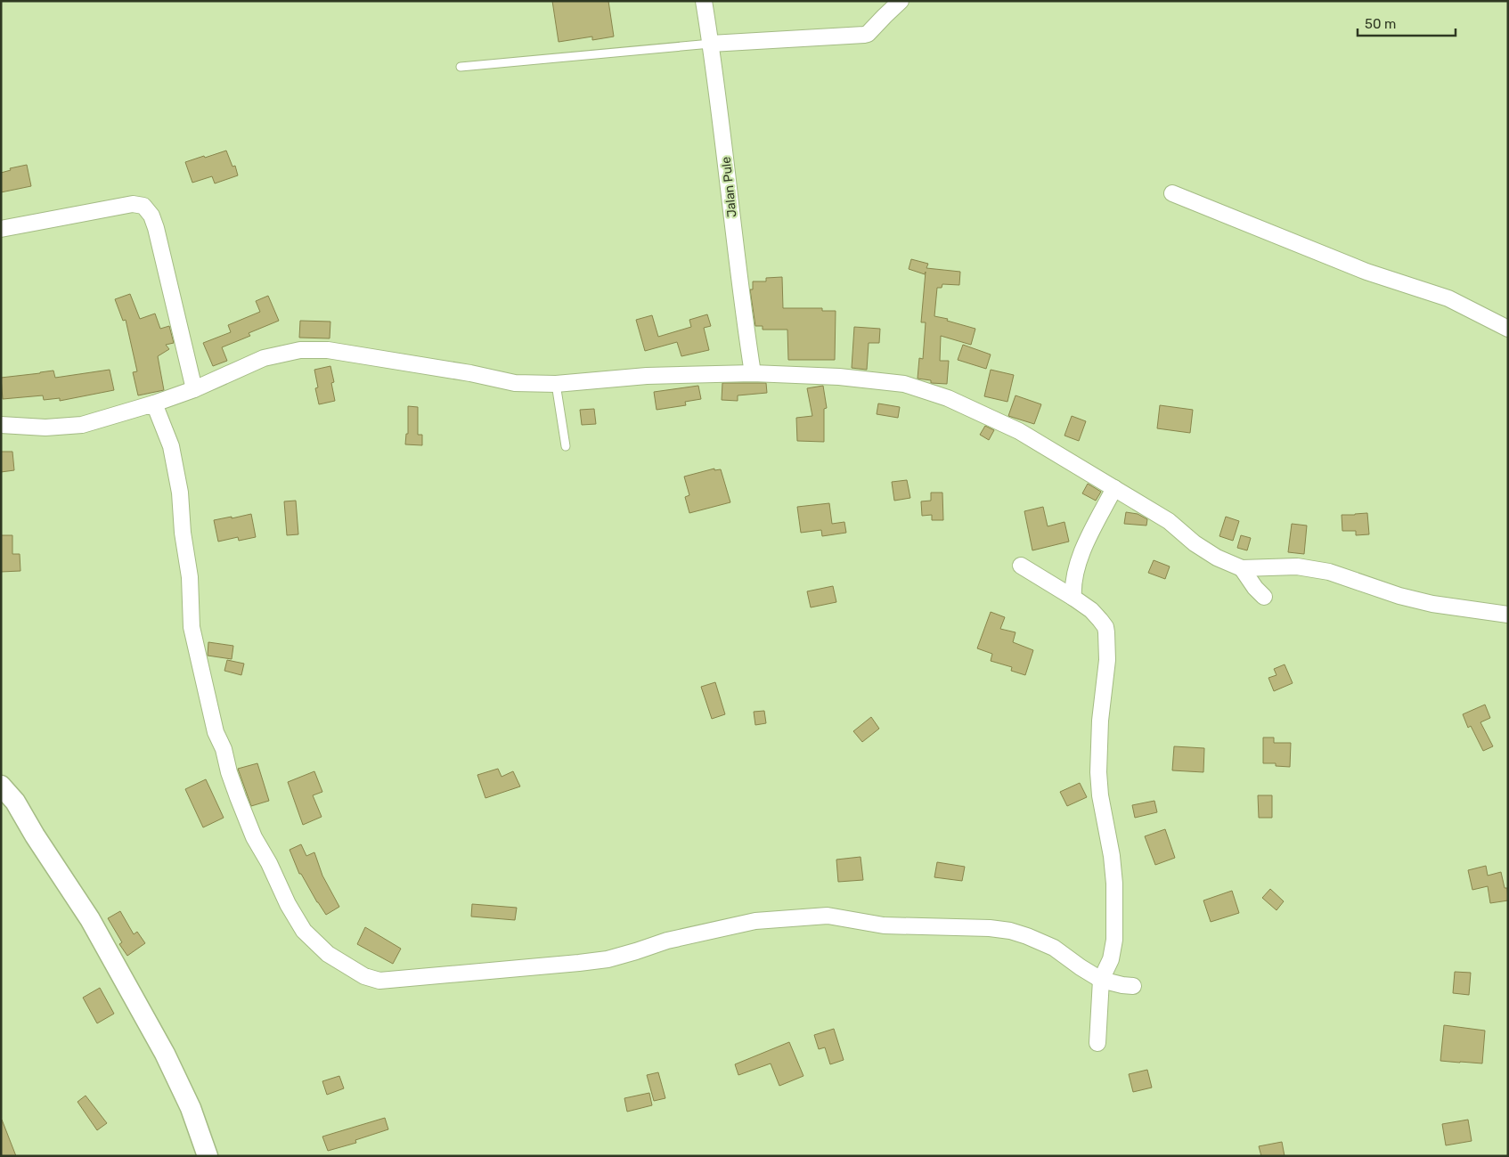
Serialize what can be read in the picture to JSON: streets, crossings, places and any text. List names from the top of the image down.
{
  "streets": {
    "street": ["Jalan Pule"]
  },
  "scale_bar": "50 m"
}
